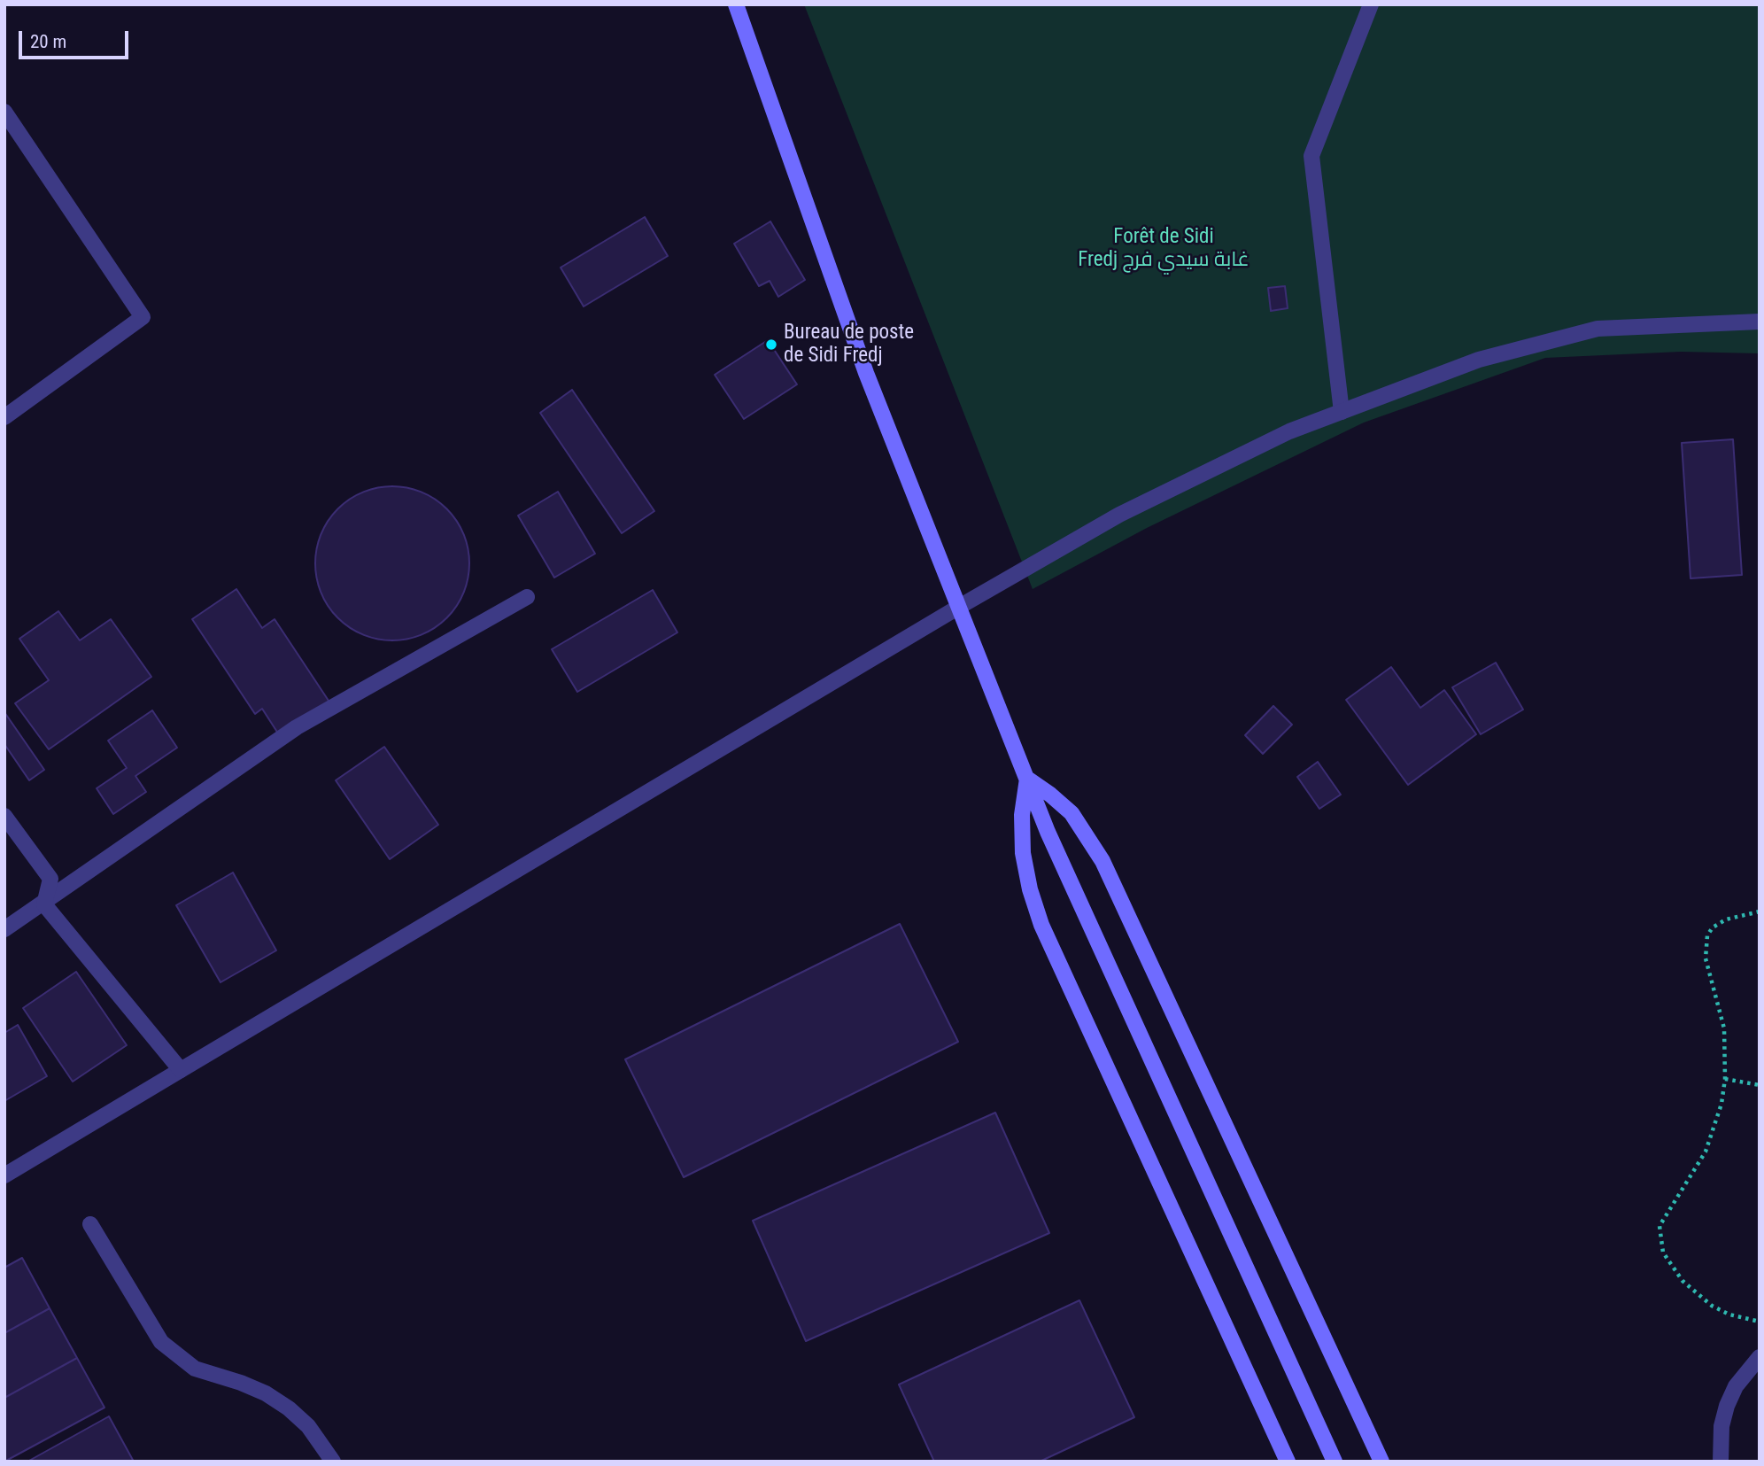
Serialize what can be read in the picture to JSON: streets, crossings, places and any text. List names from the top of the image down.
{
  "parks": ["Forêt de Sidi Fredj غابة سيدي فرج"],
  "places": ["Bureau de poste de Sidi Fredj"],
  "scale_bar": "20 m"
}
